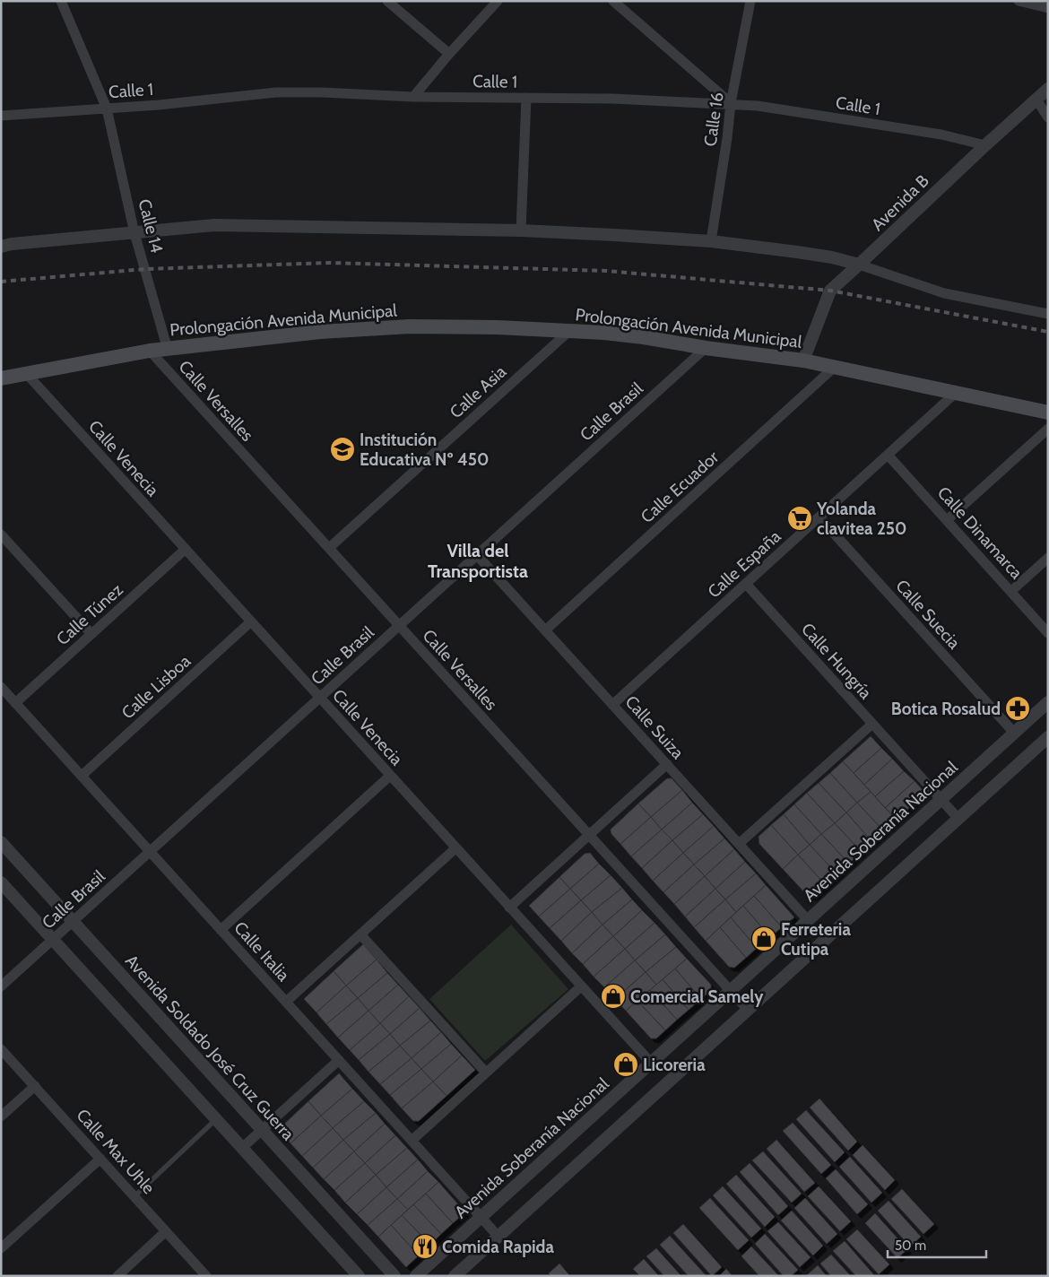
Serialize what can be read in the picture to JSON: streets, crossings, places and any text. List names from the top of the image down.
{
  "streets": {
    "main road": ["Prolongación Avenida Municipal"],
    "street": [
      "Calle 1",
      "Calle 16",
      "Avenida B",
      "Calle 14",
      "Calle Asia",
      "Calle Versalles",
      "Calle Brasil",
      "Calle Venecia",
      "Calle Ecuador",
      "Calle Dinamarca",
      "Calle España",
      "Calle Túnez",
      "Calle Suecia",
      "Calle Hungría",
      "Calle Lisboa",
      "Calle Suiza",
      "Avenida Soberanía Nacional",
      "Calle Italia",
      "Avenida Soldado José Cruz Guerra",
      "Calle Max Uhle"
    ]
  },
  "crossings": [
    ["Calle 1", "Calle 16"],
    ["Calle 1", "Avenida B"],
    ["Calle 1", "Calle 14"],
    ["Avenida B", "Prolongación Avenida Municipal"],
    ["Calle 14", "Prolongación Avenida Municipal"],
    ["Prolongación Avenida Municipal", "Calle Asia"],
    ["Prolongación Avenida Municipal", "Calle Versalles"],
    ["Prolongación Avenida Municipal", "Calle Brasil"],
    ["Prolongación Avenida Municipal", "Calle Venecia"],
    ["Prolongación Avenida Municipal", "Calle Ecuador"],
    ["Prolongación Avenida Municipal", "Calle España"],
    ["Calle Asia", "Calle Versalles"],
    ["Calle Versalles", "Calle Brasil"],
    ["Calle Versalles", "Avenida Soberanía Nacional"],
    ["Calle Brasil", "Calle Venecia"],
    ["Calle Brasil", "Calle Suiza"],
    ["Calle Brasil", "Calle Italia"],
    ["Calle Brasil", "Avenida Soldado José Cruz Guerra"],
    ["Calle Venecia", "Calle Túnez"],
    ["Calle Venecia", "Calle Lisboa"],
    ["Calle Venecia", "Avenida Soberanía Nacional"],
    ["Calle Ecuador", "Calle Suiza"],
    ["Calle Dinamarca", "Calle España"],
    ["Calle España", "Calle Suecia"],
    ["Calle España", "Calle Hungría"],
    ["Calle España", "Calle Suiza"],
    ["Calle Túnez", "Calle Italia"],
    ["Calle Suecia", "Avenida Soberanía Nacional"],
    ["Calle Hungría", "Avenida Soberanía Nacional"],
    ["Calle Lisboa", "Calle Italia"],
    ["Calle Suiza", "Avenida Soberanía Nacional"],
    ["Avenida Soberanía Nacional", "Calle Italia"]
  ],
  "districts": ["Villa del Transportista"],
  "places": {
    "school or university": ["Institución Educativa Nº 450"],
    "supermarket": ["Yolanda clavitea 250"],
    "pharmacy": ["Botica Rosalud"],
    "shop": ["Ferreteria Cutipa", "Comercial Samely", "Licoreria"],
    "restaurant": ["Comida Rapida"]
  },
  "scale_bar": "50 m"
}
